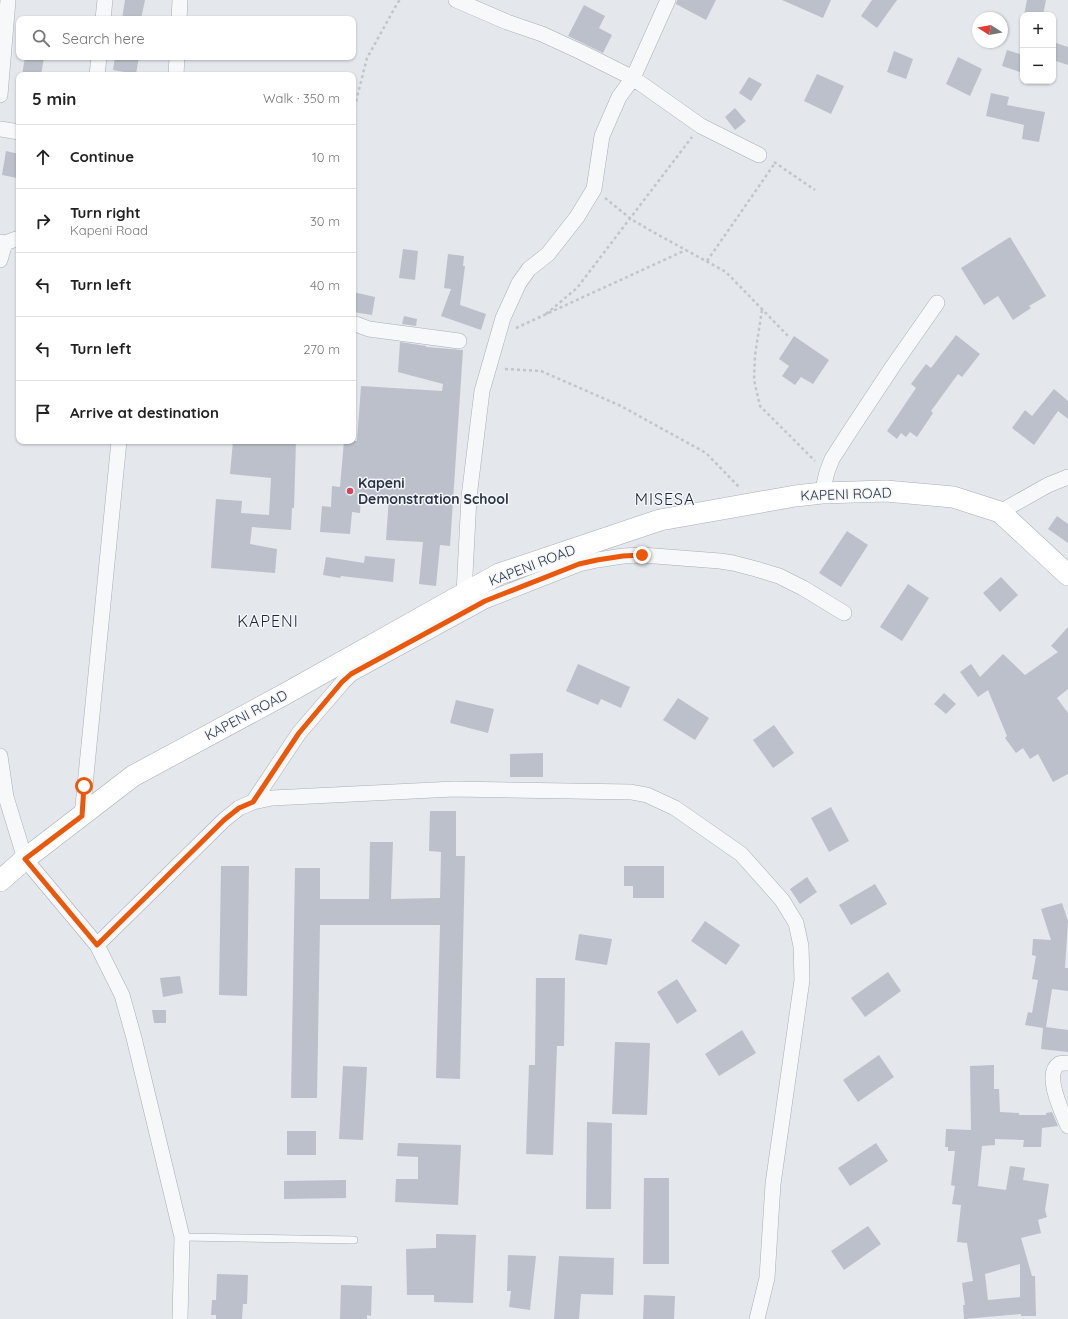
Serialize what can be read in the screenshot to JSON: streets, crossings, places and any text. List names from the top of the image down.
{
  "streets": {
    "main road": ["KAPENI ROAD"]
  },
  "districts": ["MISESA", "KAPENI"],
  "places": ["Kapeni Demonstration School"],
  "north": "left",
  "page": {
    "map_buttons": ["+", "−"],
    "search": "Search here",
    "heading": ["5 min", "Walk · 350 m"],
    "list": [
      ["Continue", "10 m"],
      ["Turn right", "Kapeni Road", "30 m"],
      ["Turn left", "40 m"],
      ["Turn left", "270 m"],
      "Arrive at destination"
    ]
  }
}
